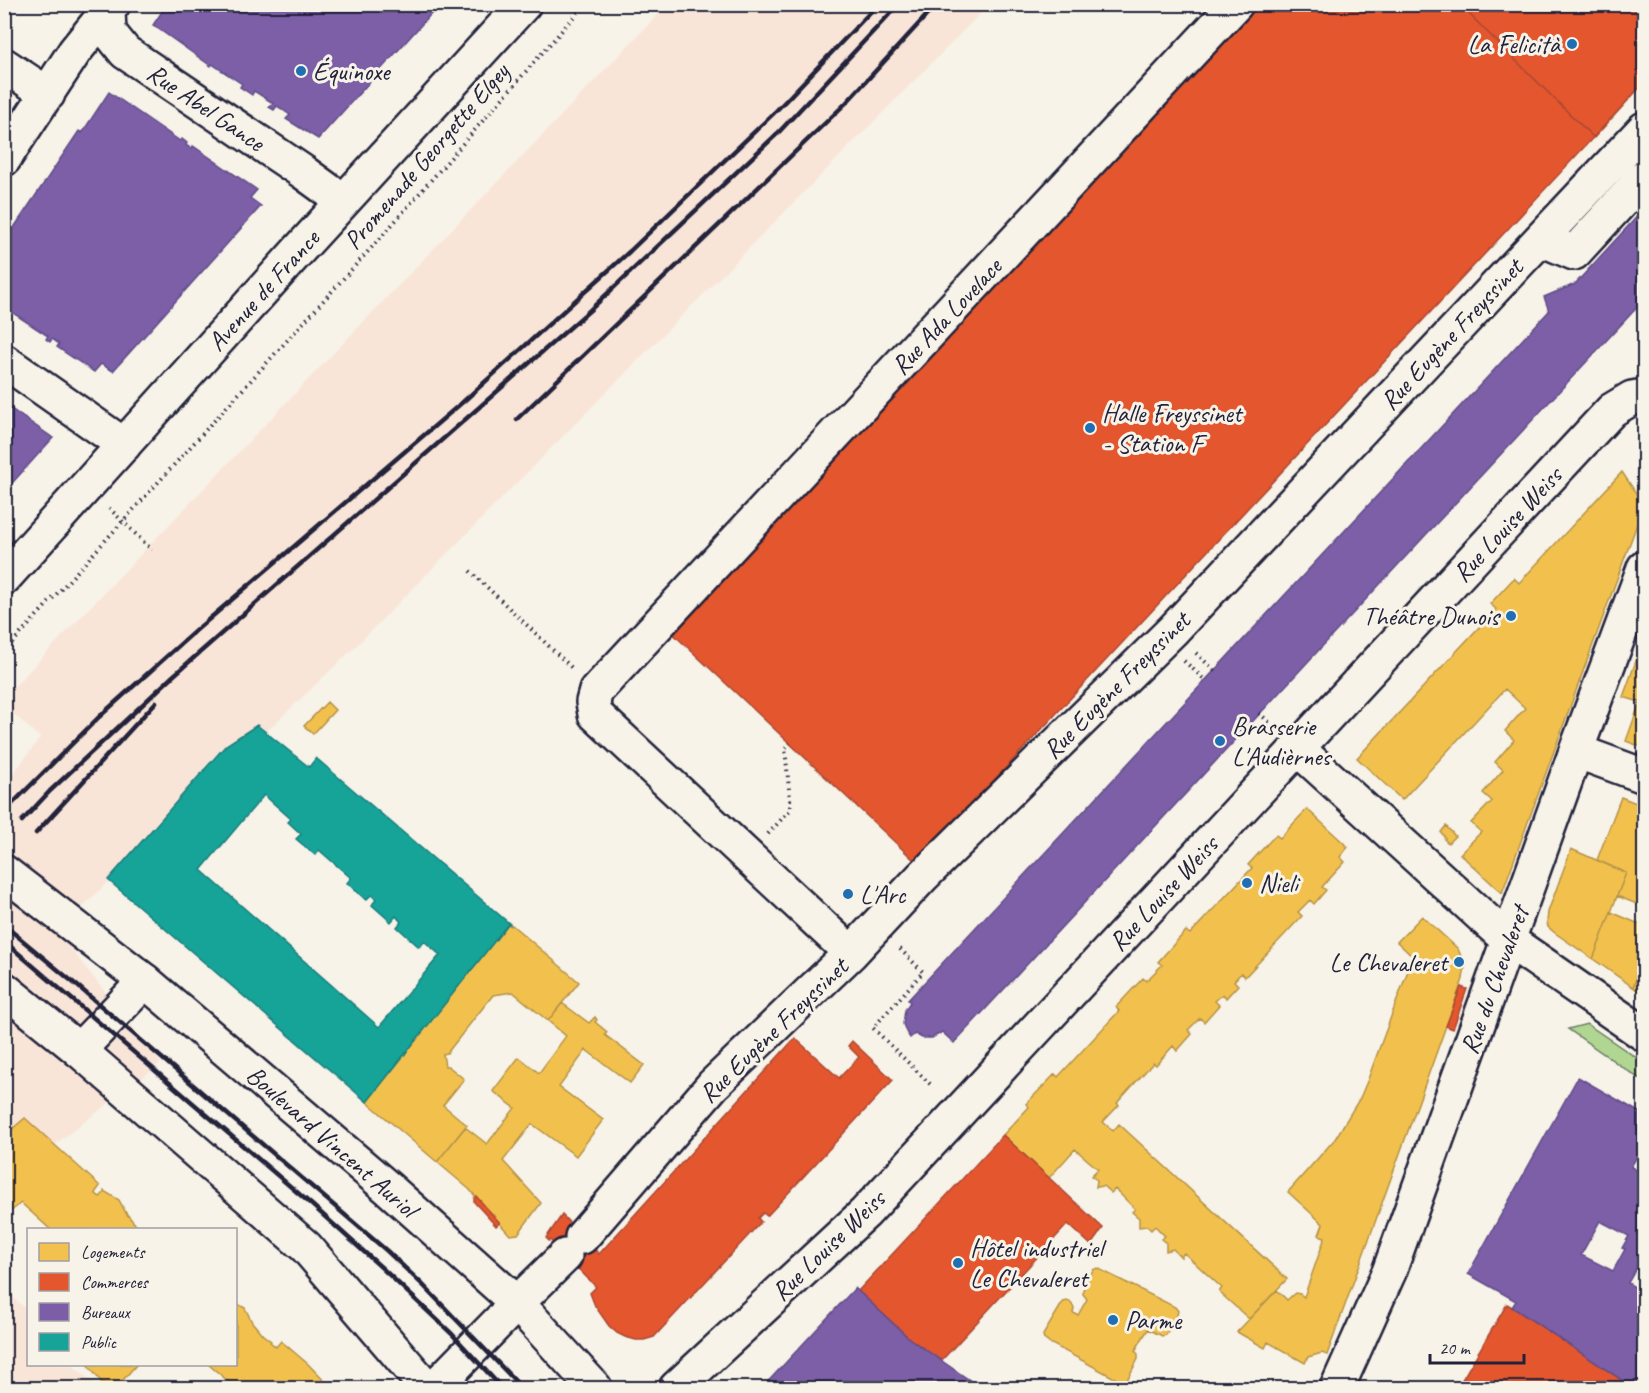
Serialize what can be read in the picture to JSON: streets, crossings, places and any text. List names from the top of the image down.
{
  "streets": {
    "street": [
      "Rue Abel Gance",
      "Avenue de France",
      "Rue Ada Lovelace",
      "Rue Eugène Freyssinet",
      "Rue Louise Weiss",
      "Rue du Chevaleret",
      "Boulevard Vincent Auriol"
    ],
    "path": ["Promenade Georgette Elgey"]
  },
  "crossings": [
    ["Rue Abel Gance", "Avenue de France"],
    ["Rue Ada Lovelace", "Rue Eugène Freyssinet"],
    ["Rue Eugène Freyssinet", "Boulevard Vincent Auriol"]
  ],
  "places": [
    "La Felicità",
    "Équinoxe",
    "Halle Freyssinet - Station F",
    "Théâtre Dunois",
    "Brasserie L'Audièrnes",
    "Nieli",
    "L'Arc",
    "Le Chevaleret",
    "Hôtel industriel Le Chevaleret",
    "Parme"
  ],
  "legend": [
    "Logements",
    "Commerces",
    "Bureaux",
    "Public"
  ],
  "scale_bar": "20 m"
}
